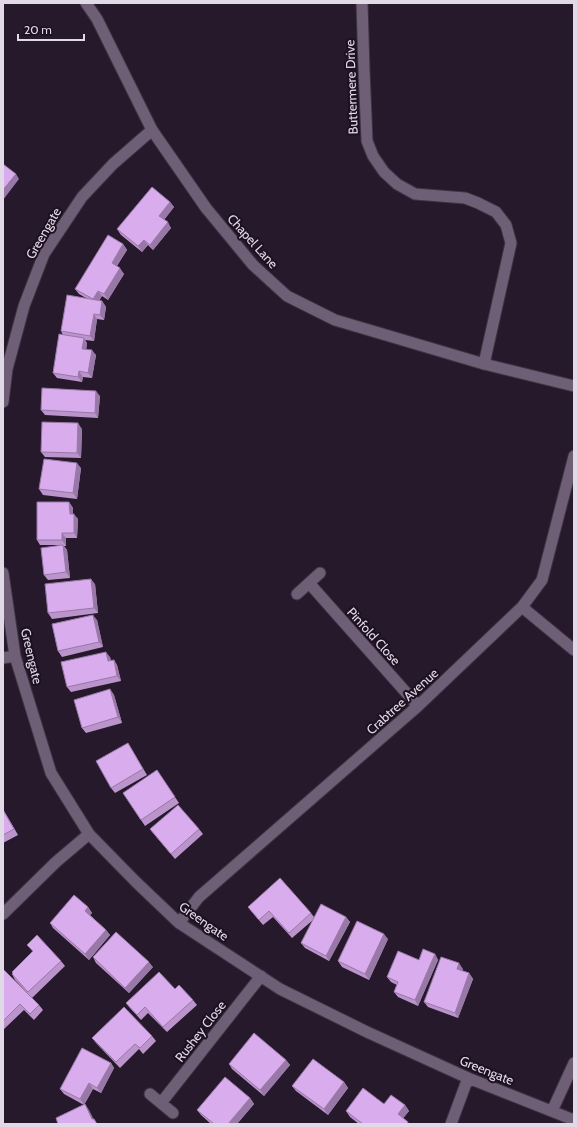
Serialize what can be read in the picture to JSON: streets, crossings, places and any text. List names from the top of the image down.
{
  "streets": {
    "street": [
      "Buttermere Drive",
      "Greengate",
      "Chapel Lane",
      "Pinfold Close",
      "Crabtree Avenue",
      "Rushey Close"
    ]
  },
  "crossings": [
    ["Buttermere Drive", "Chapel Lane"],
    ["Greengate", "Chapel Lane"],
    ["Greengate", "Crabtree Avenue"],
    ["Greengate", "Rushey Close"],
    ["Pinfold Close", "Crabtree Avenue"]
  ],
  "scale_bar": "20 m"
}
